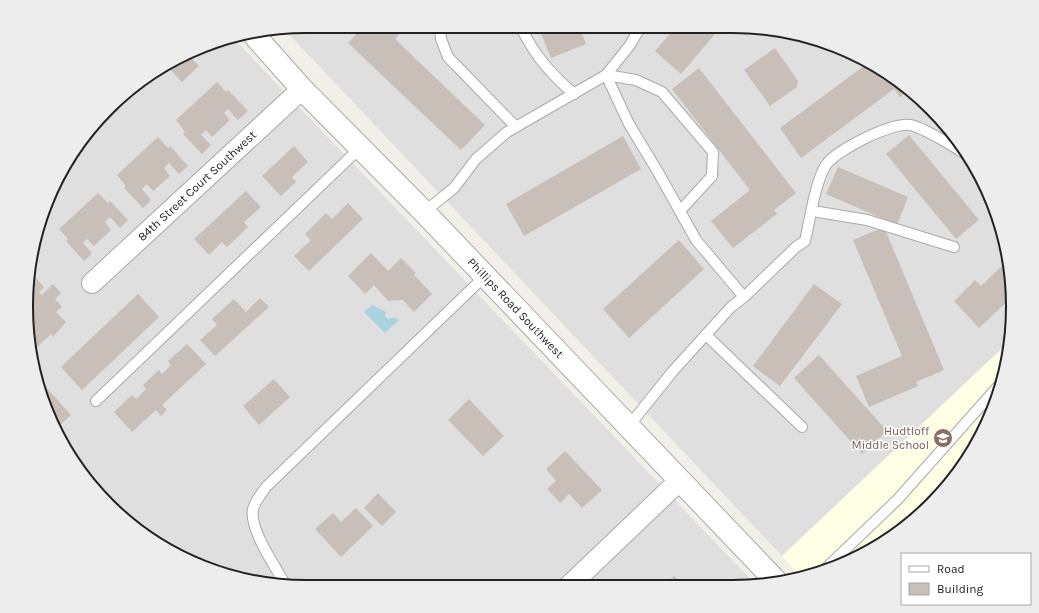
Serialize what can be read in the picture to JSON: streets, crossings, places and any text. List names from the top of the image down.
{
  "streets": {
    "street": ["84th Street Court Southwest", "Phillips Road Southwest"]
  },
  "crossings": [
    ["84th Street Court Southwest", "Phillips Road Southwest"]
  ],
  "places": {
    "school or university": ["Hudtloff Middle School"]
  },
  "legend": ["Road", "Building"]
}
